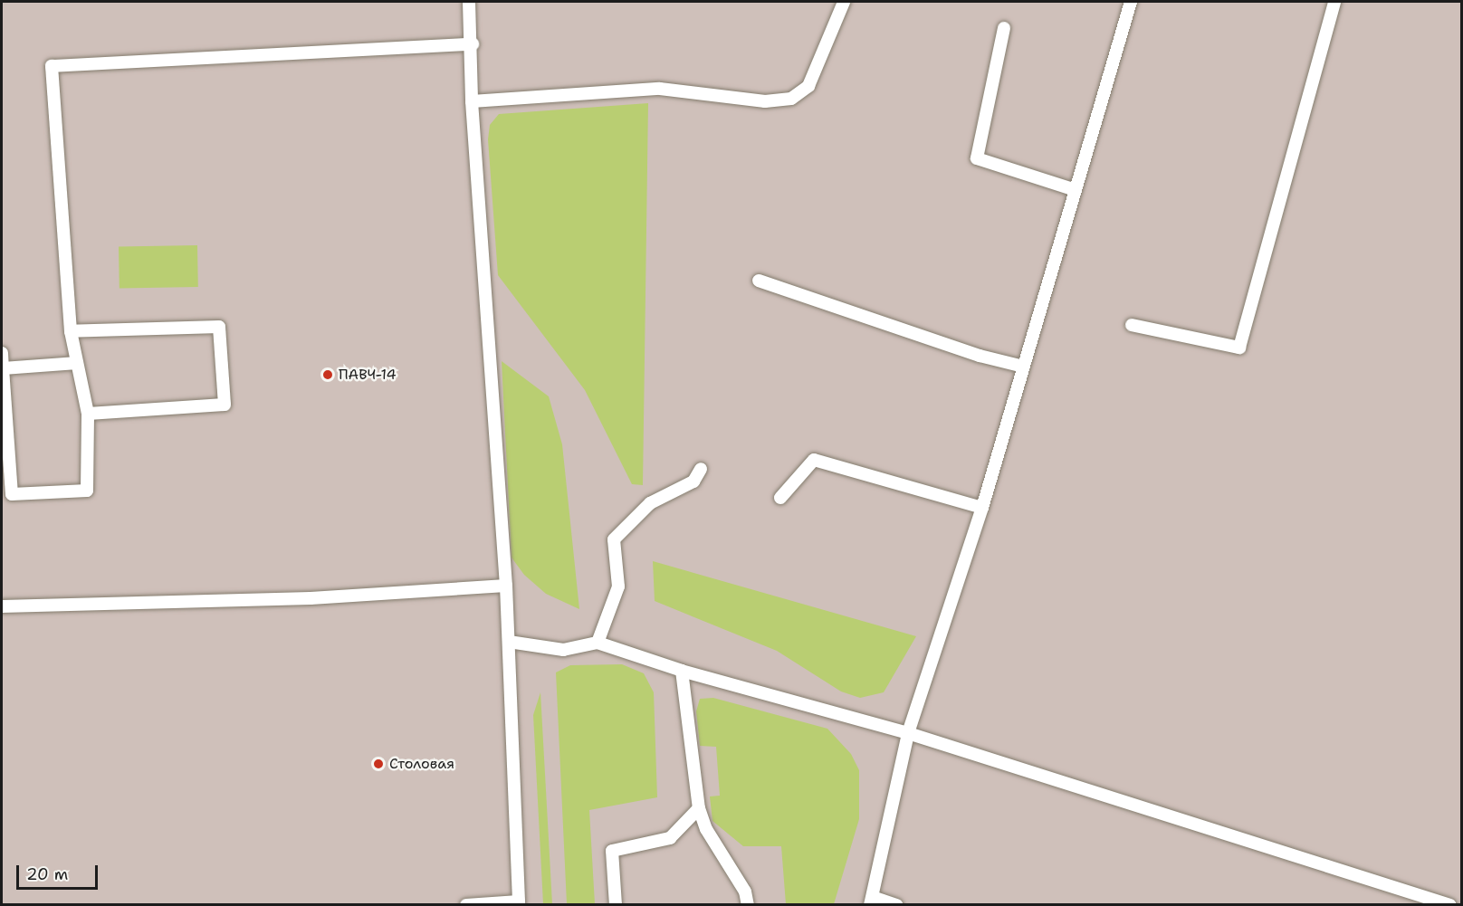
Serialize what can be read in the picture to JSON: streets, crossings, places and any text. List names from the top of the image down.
{
  "places": ["ПАВЧ-14", "Столовая"],
  "scale_bar": "20 m"
}
